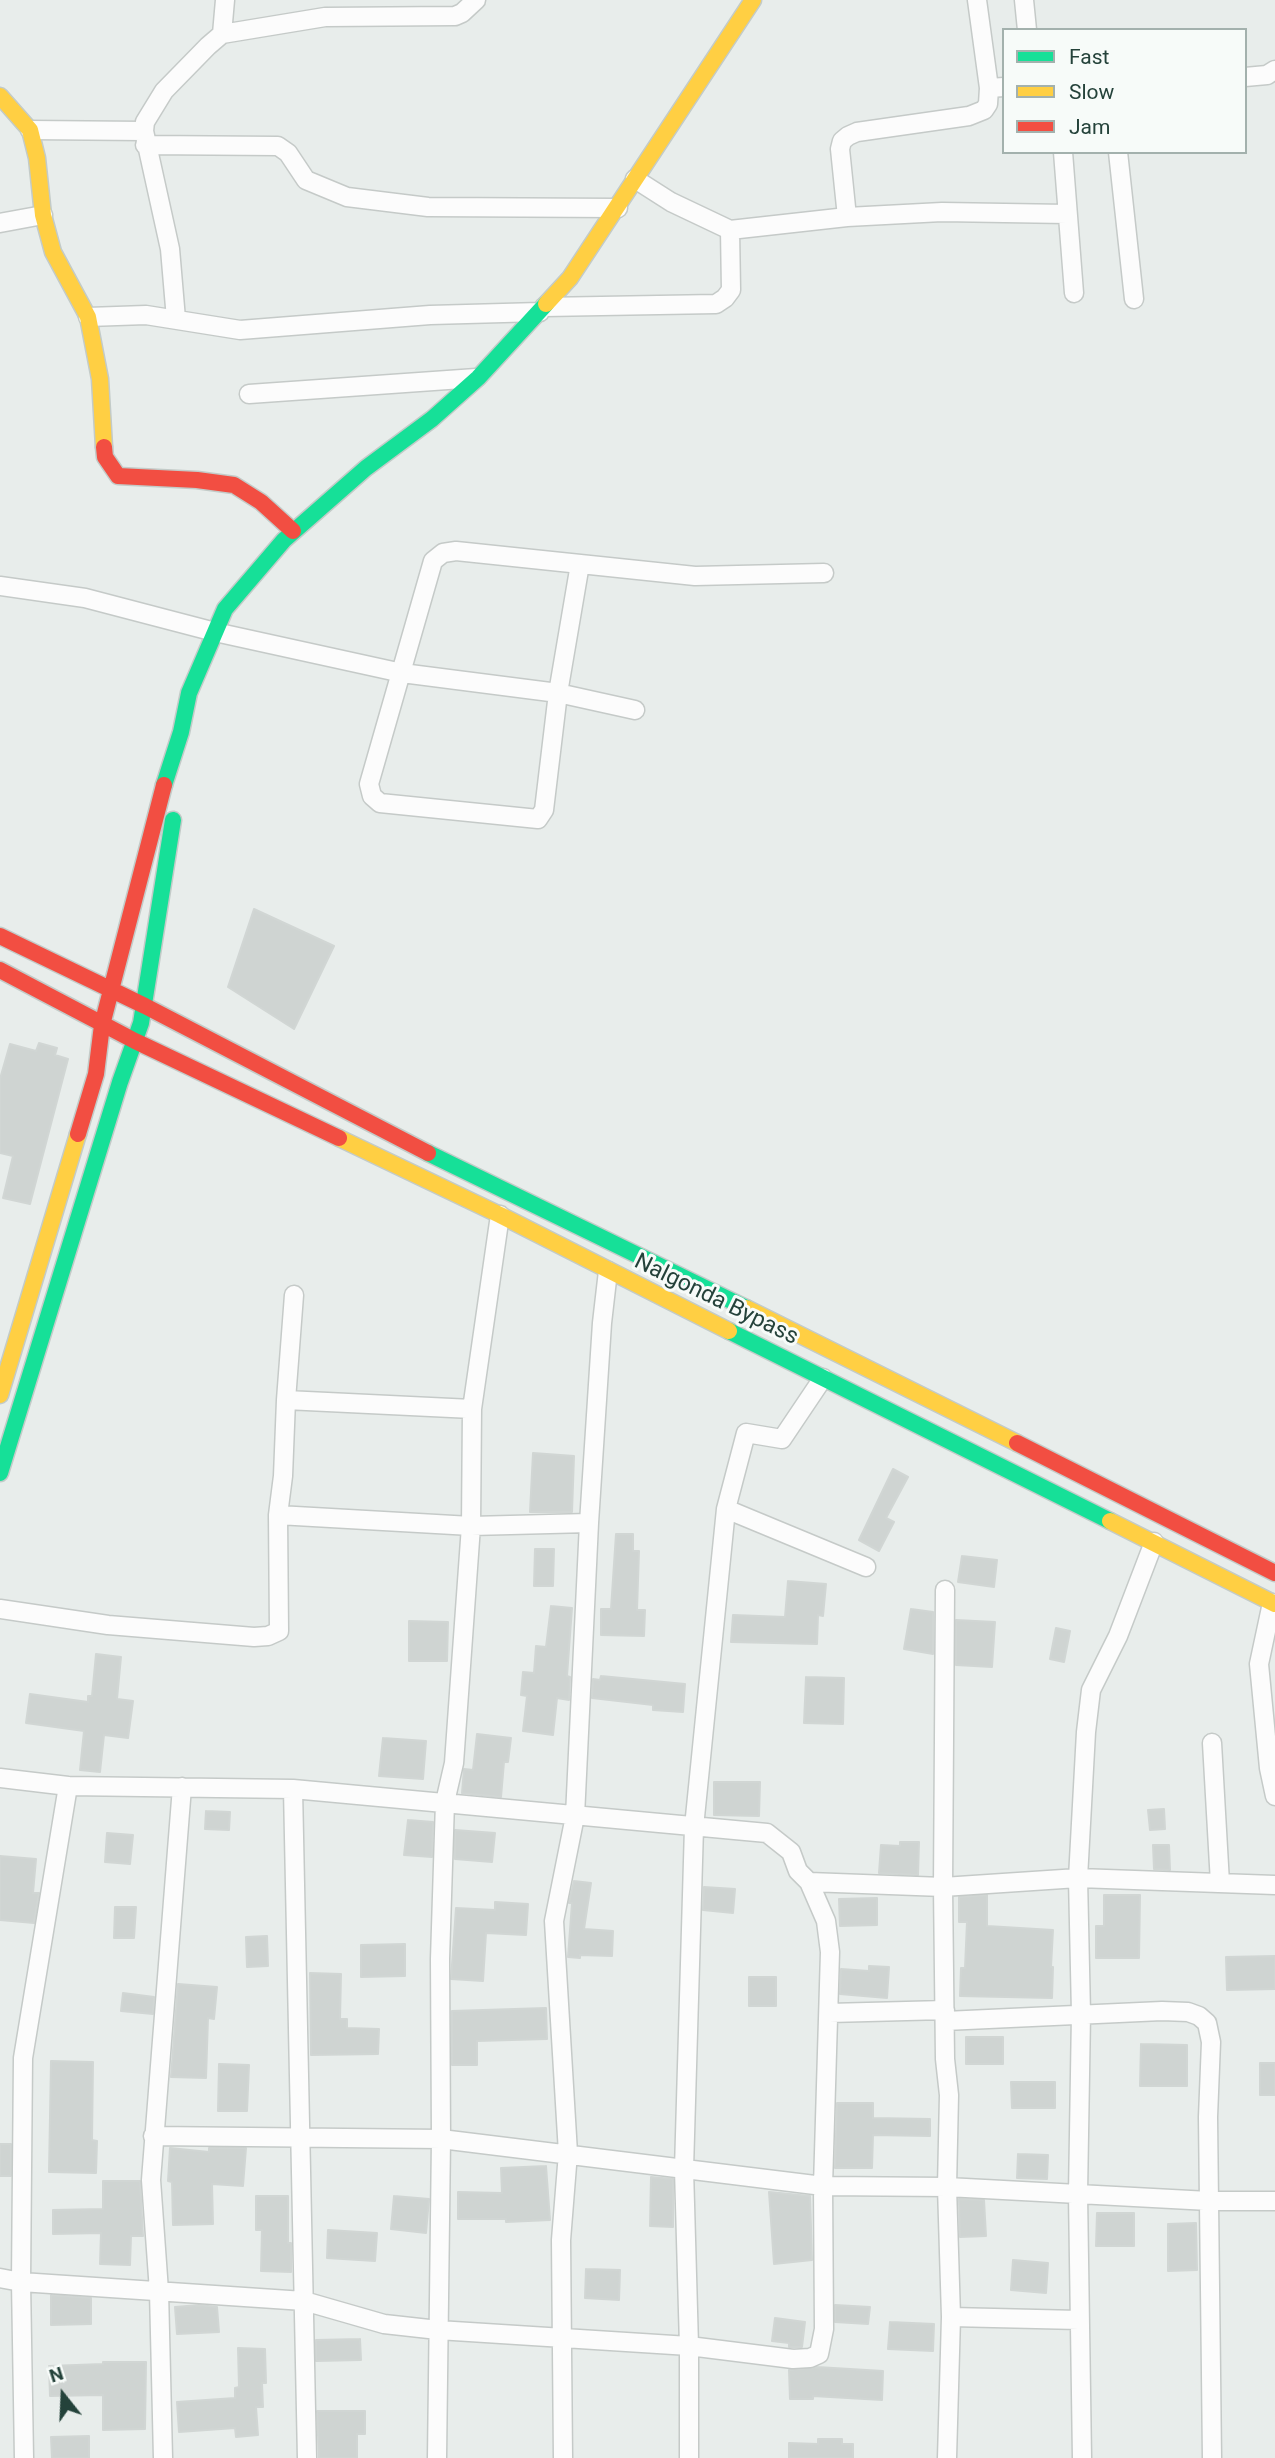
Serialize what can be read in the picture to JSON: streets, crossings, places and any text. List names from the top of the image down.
{
  "streets": {
    "main road": ["Nalgonda Bypass"]
  },
  "legend": ["Fast", "Slow", "Jam"],
  "north": "top"
}
